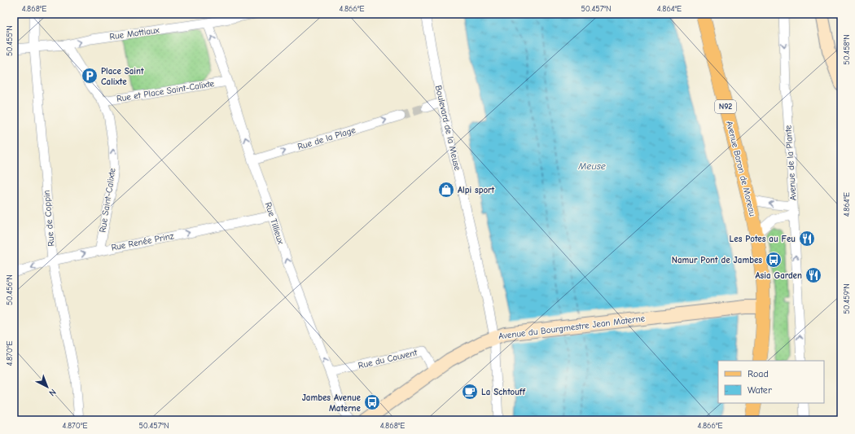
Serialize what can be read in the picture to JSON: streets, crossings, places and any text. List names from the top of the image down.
{
  "streets": {
    "main road": ["N92", "Avenue Baron de Moreau", "Avenue du Bourgmestre Jean Materne"],
    "street": [
      "Rue Mottiaux",
      "Rue et Place Saint-Calixte",
      "Boulevard de la Meuse",
      "Rue de la Plage",
      "Avenue de la Plante",
      "Rue Saint-Calixte",
      "Rue de Coppin",
      "Rue Tillieux",
      "Rue Renée Prinz",
      "Rue du Couvent"
    ]
  },
  "crossings": [
    ["Rue Mottiaux", "Rue Saint-Calixte"],
    ["Rue Mottiaux", "Rue de Coppin"],
    ["Rue Mottiaux", "Rue Tillieux"],
    ["Rue et Place Saint-Calixte", "Rue Saint-Calixte"],
    ["Rue et Place Saint-Calixte", "Rue Tillieux"],
    ["N92", "Avenue Baron de Moreau"],
    ["N92", "Avenue du Bourgmestre Jean Materne"],
    ["Boulevard de la Meuse", "Avenue du Bourgmestre Jean Materne"],
    ["Rue de la Plage", "Rue Tillieux"],
    ["Avenue Baron de Moreau", "Avenue du Bourgmestre Jean Materne"],
    ["Rue Saint-Calixte", "Rue Renée Prinz"],
    ["Rue de Coppin", "Rue Renée Prinz"],
    ["Rue Tillieux", "Rue Renée Prinz"],
    ["Rue Tillieux", "Rue du Couvent"],
    ["Avenue du Bourgmestre Jean Materne", "Rue du Couvent"]
  ],
  "one_way": [
    "Rue Mottiaux",
    "Rue de la Plage",
    "Rue Saint-Calixte",
    "Rue Tillieux"
  ],
  "water": ["Meuse"],
  "places": {
    "parking": ["Place Saint Calixte"],
    "shop": ["Alpi sport"],
    "restaurant": ["Les Potes au Feu", "Asia Garden"],
    "bus stop": ["Namur Pont de Jambes", "Jambes Avenue Materne"],
    "cafe": ["La Schtouff"]
  },
  "legend": ["Road", "Water"],
  "north": "bottom right",
  "coordinates": [
    "4.868°E",
    "4.866°E",
    "50.457°N",
    "4.864°E",
    "50.455°N",
    "50.458°N",
    "50.456°N",
    "50.459°N",
    "4.870°E"
  ]
}
